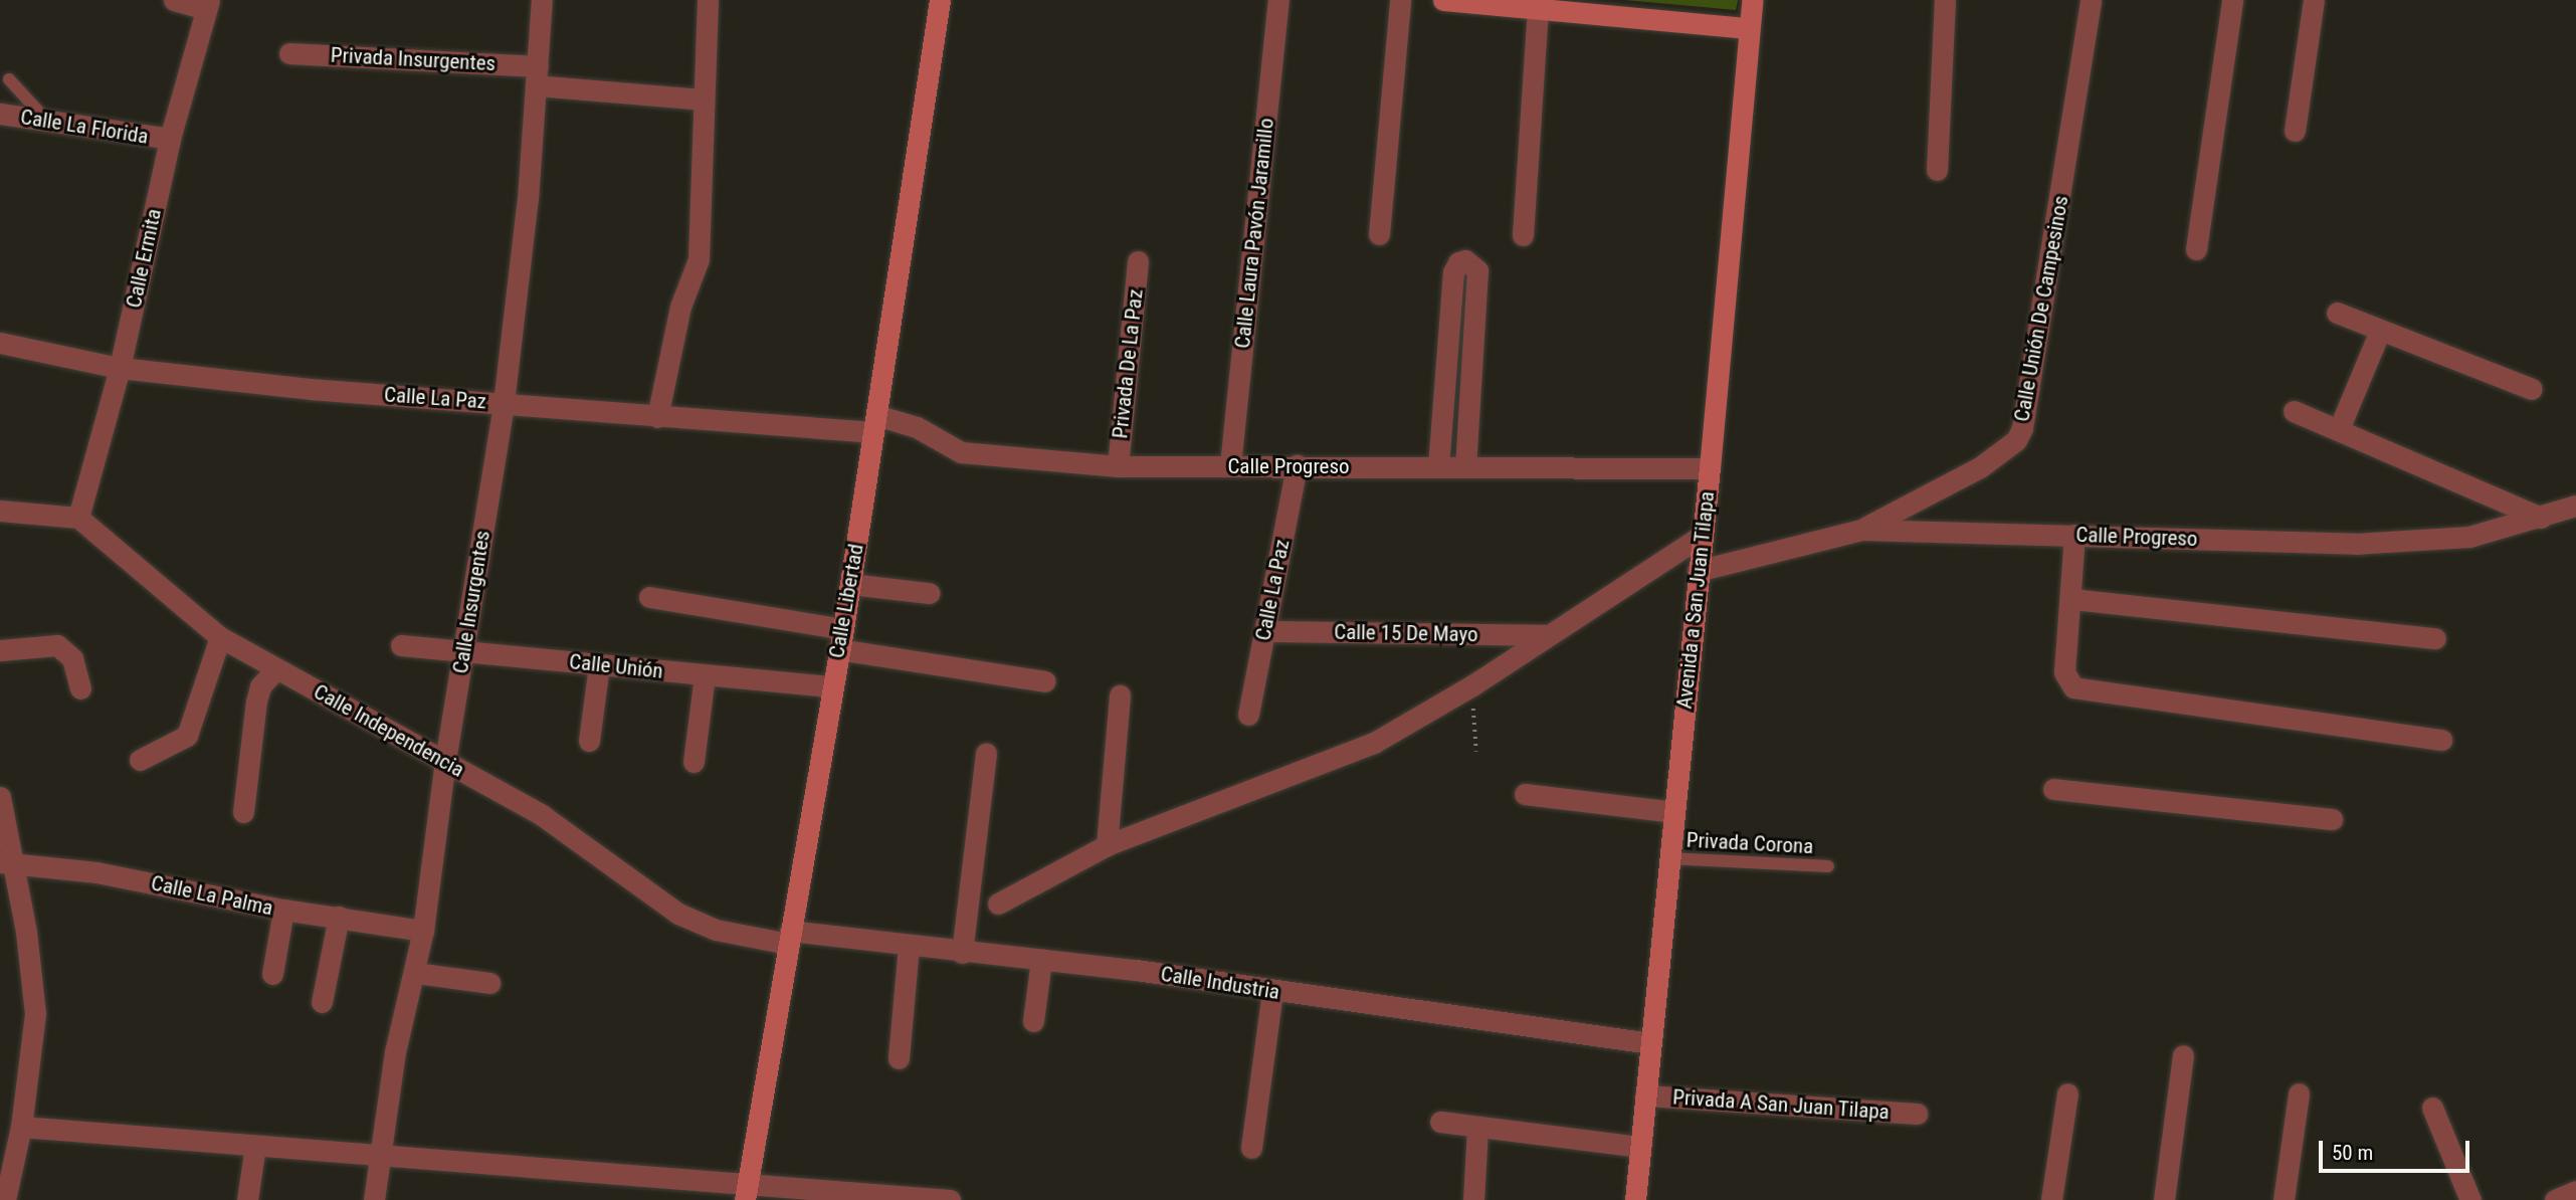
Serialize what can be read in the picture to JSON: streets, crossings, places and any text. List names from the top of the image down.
{
  "streets": {
    "main road": ["Avenida a San Juan Tilapa", "Calle Libertad"],
    "street": [
      "Privada Insurgentes",
      "Calle La Florida",
      "Calle Laura Pavón Jaramillo",
      "Calle Ermita",
      "Calle Unión De Campesinos",
      "Privada De La Paz",
      "Calle La Paz",
      "Calle Progreso",
      "Calle Insurgentes",
      "Calle 15 De Mayo",
      "Calle Unión",
      "Calle Independencia",
      "Calle La Palma",
      "Calle Industria",
      "Privada A San Juan Tilapa"
    ],
    "lane": ["Privada Corona"]
  },
  "crossings": [
    ["Privada Insurgentes", "Calle Insurgentes"],
    ["Calle La Florida", "Calle Ermita"],
    ["Calle Laura Pavón Jaramillo", "Calle Progreso"],
    ["Calle Ermita", "Calle La Paz"],
    ["Calle Ermita", "Calle Independencia"],
    ["Calle Unión De Campesinos", "Calle Progreso"],
    ["Privada De La Paz", "Calle Progreso"],
    ["Calle La Paz", "Calle Progreso"],
    ["Calle La Paz", "Calle Libertad"],
    ["Calle La Paz", "Calle Insurgentes"],
    ["Calle La Paz", "Calle 15 De Mayo"],
    ["Calle Progreso", "Avenida a San Juan Tilapa"],
    ["Calle Progreso", "Calle Libertad"],
    ["Avenida a San Juan Tilapa", "Privada Corona"],
    ["Avenida a San Juan Tilapa", "Calle Industria"],
    ["Avenida a San Juan Tilapa", "Privada A San Juan Tilapa"],
    ["Calle Libertad", "Calle Unión"],
    ["Calle Libertad", "Calle Independencia"],
    ["Calle Libertad", "Calle Industria"],
    ["Calle Insurgentes", "Calle Unión"],
    ["Calle Insurgentes", "Calle Independencia"],
    ["Calle Insurgentes", "Calle La Palma"],
    ["Calle Independencia", "Calle Industria"]
  ],
  "scale_bar": "50 m"
}
